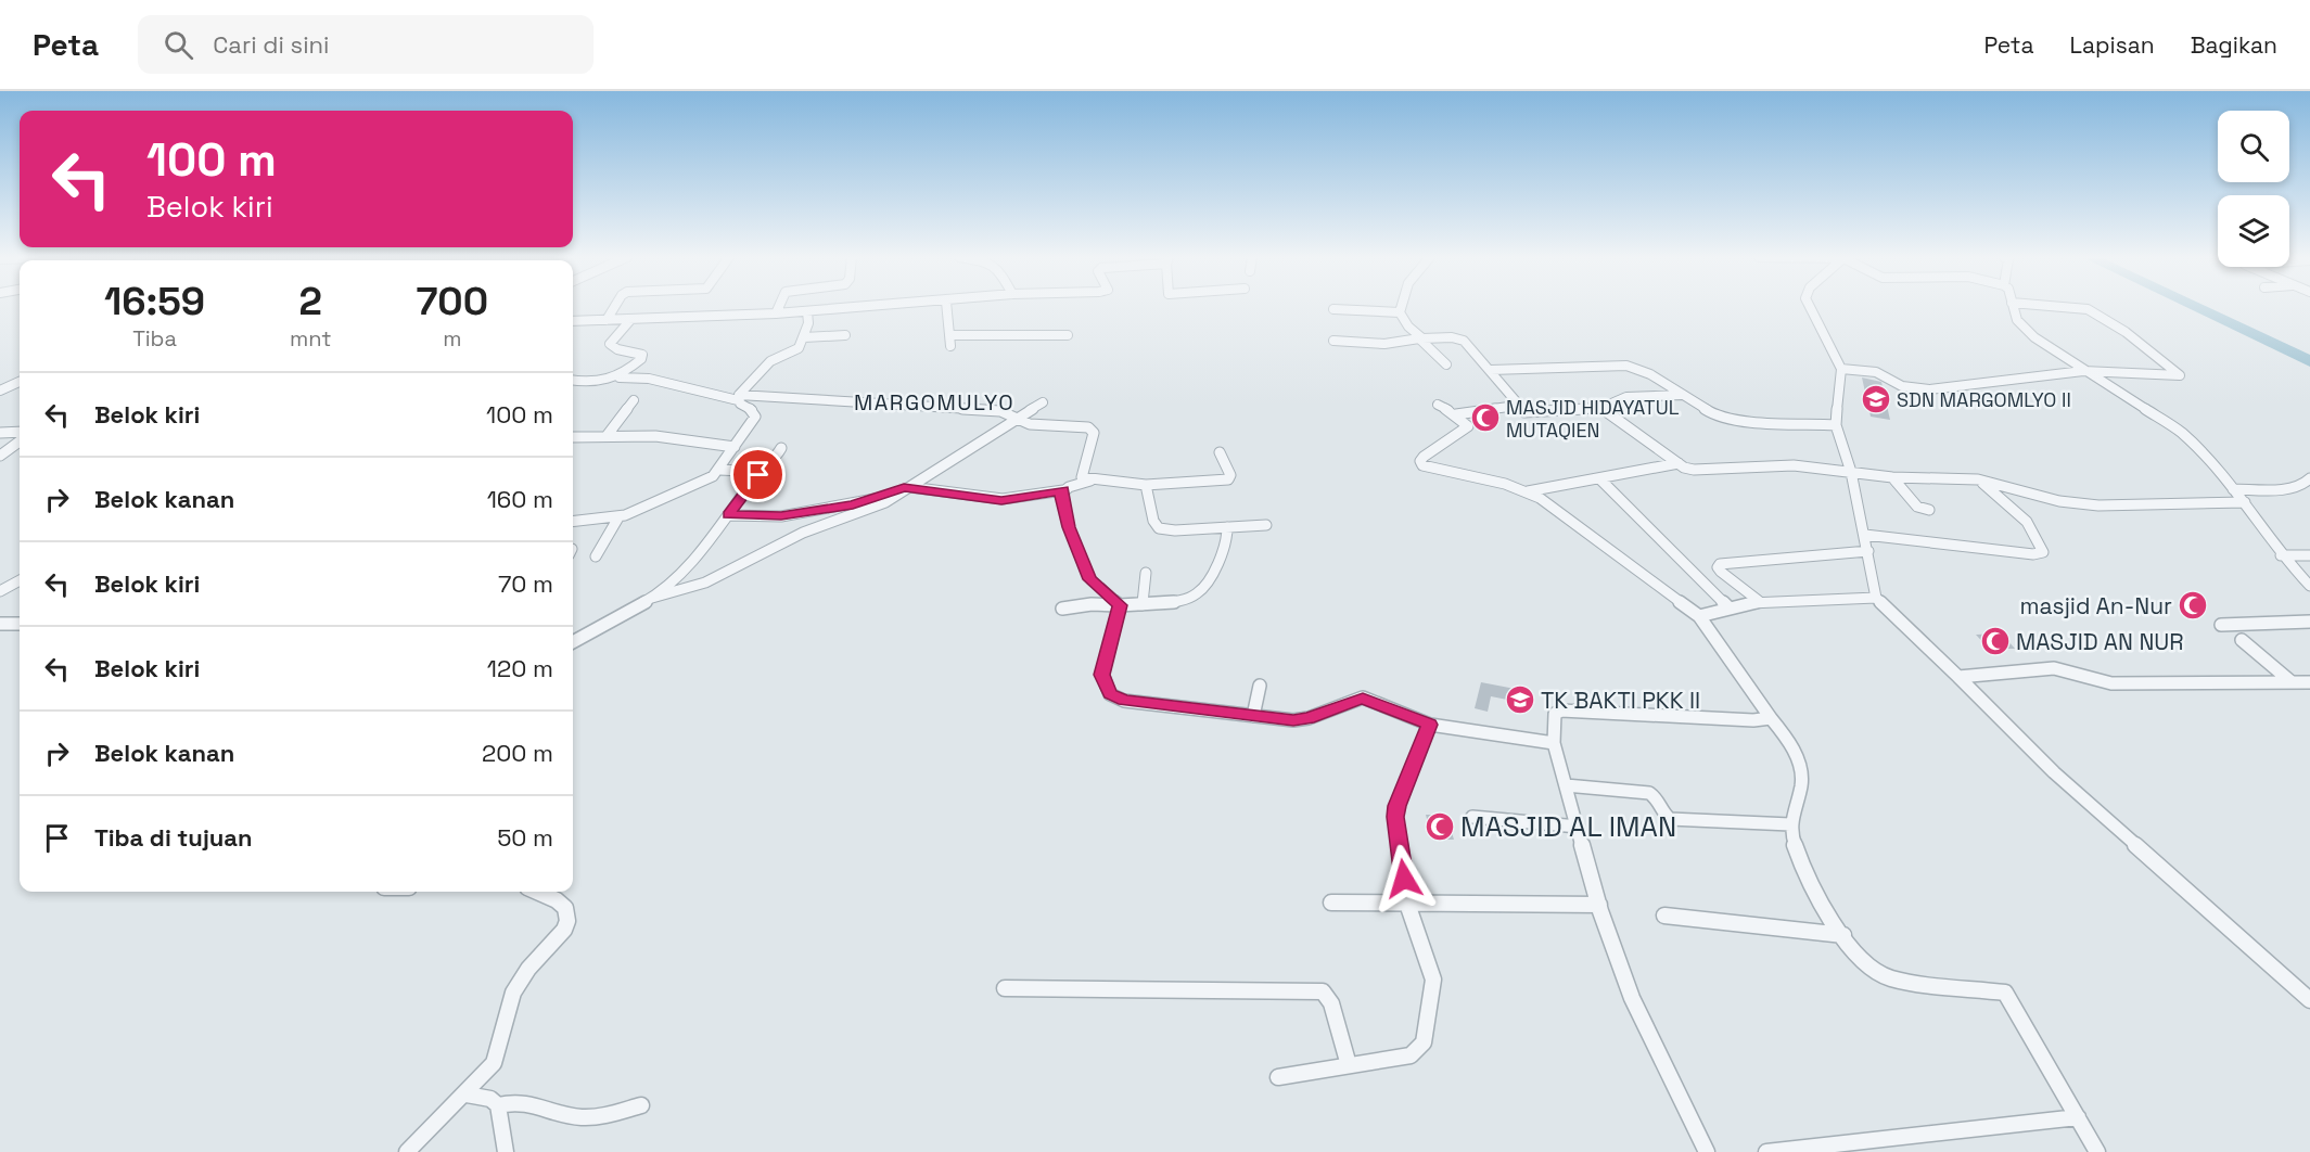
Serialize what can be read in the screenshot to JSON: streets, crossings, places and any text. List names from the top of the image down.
{
  "districts": ["MARGOMULYO"],
  "places": {
    "school or university": ["SDN MARGOMLYO II", "TK BAKTI PKK II"],
    "mosque": [
      "MASJID HIDAYATUL MUTAQIEN",
      "masjid An-Nur",
      "MASJID AN NUR",
      "MASJID AL IMAN"
    ]
  },
  "page": {
    "header": "Peta",
    "search": "Cari di sini",
    "nav": ["Peta", "Lapisan", "Bagikan"],
    "turn": ["100 m", "Belok kiri"],
    "eta": [
      "16:59",
      "Tiba",
      "2",
      "mnt",
      "700",
      "m"
    ],
    "list": [
      {
        "name": "Belok kiri",
        "value": "100 m"
      },
      {
        "name": "Belok kanan",
        "value": "160 m"
      },
      {
        "name": "Belok kiri",
        "value": "70 m"
      },
      {
        "name": "Belok kiri",
        "value": "120 m"
      },
      {
        "name": "Belok kanan",
        "value": "200 m"
      },
      {
        "name": "Tiba di tujuan",
        "value": "50 m"
      }
    ]
  }
}
